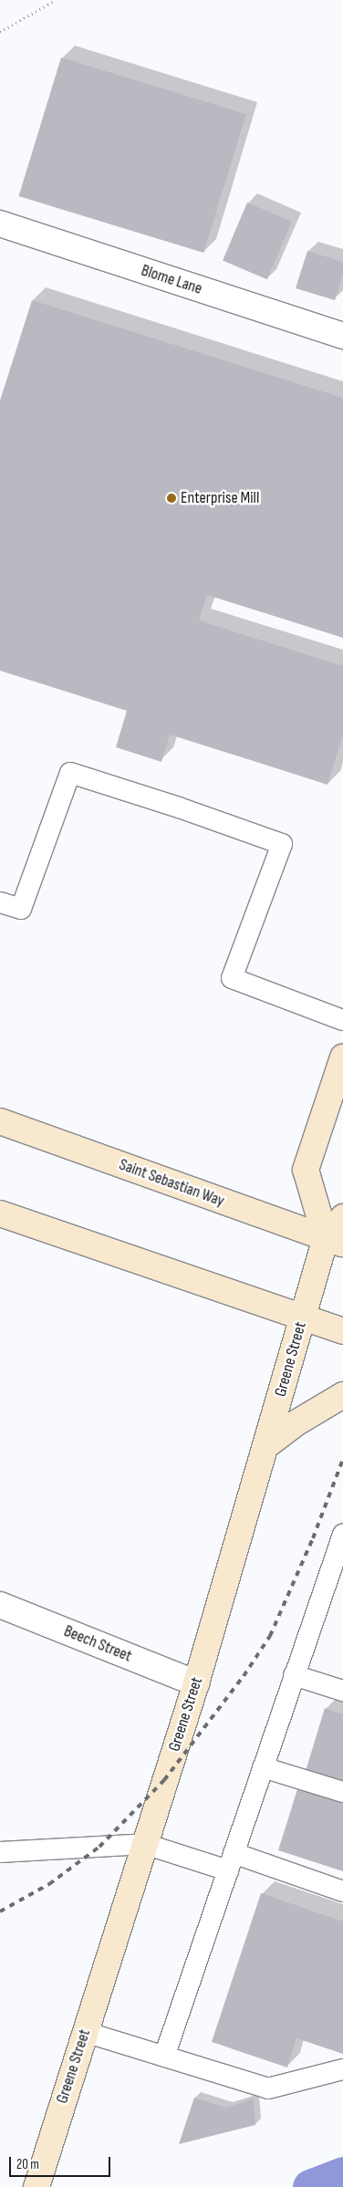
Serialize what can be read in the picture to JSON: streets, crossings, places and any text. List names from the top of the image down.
{
  "streets": {
    "main road": ["Saint Sebastian Way", "Greene Street"],
    "street": ["Blome Lane", "Beech Street"]
  },
  "crossings": [
    ["Saint Sebastian Way", "Greene Street"],
    ["Greene Street", "Beech Street"]
  ],
  "places": ["Enterprise Mill"],
  "scale_bar": "20 m"
}
